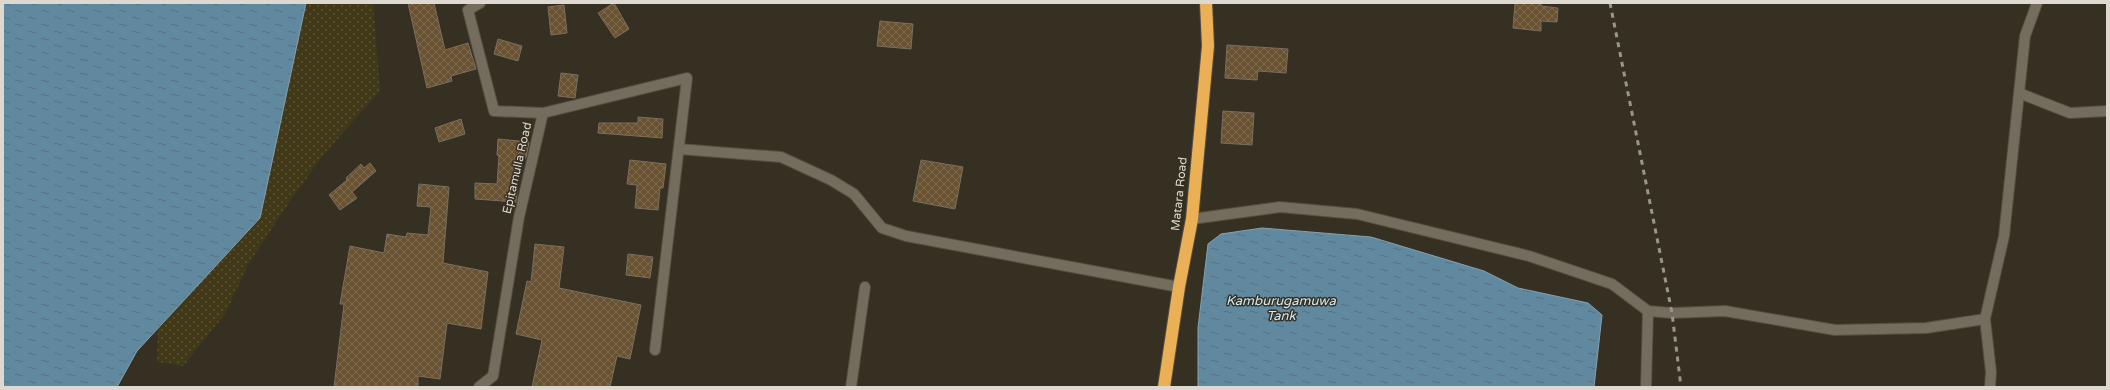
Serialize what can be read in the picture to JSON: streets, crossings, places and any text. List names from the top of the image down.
{
  "streets": {
    "highway": ["Matara Road"],
    "street": ["Epitamulla Road"]
  },
  "water": ["Kamburugamuwa Tank"]
}
